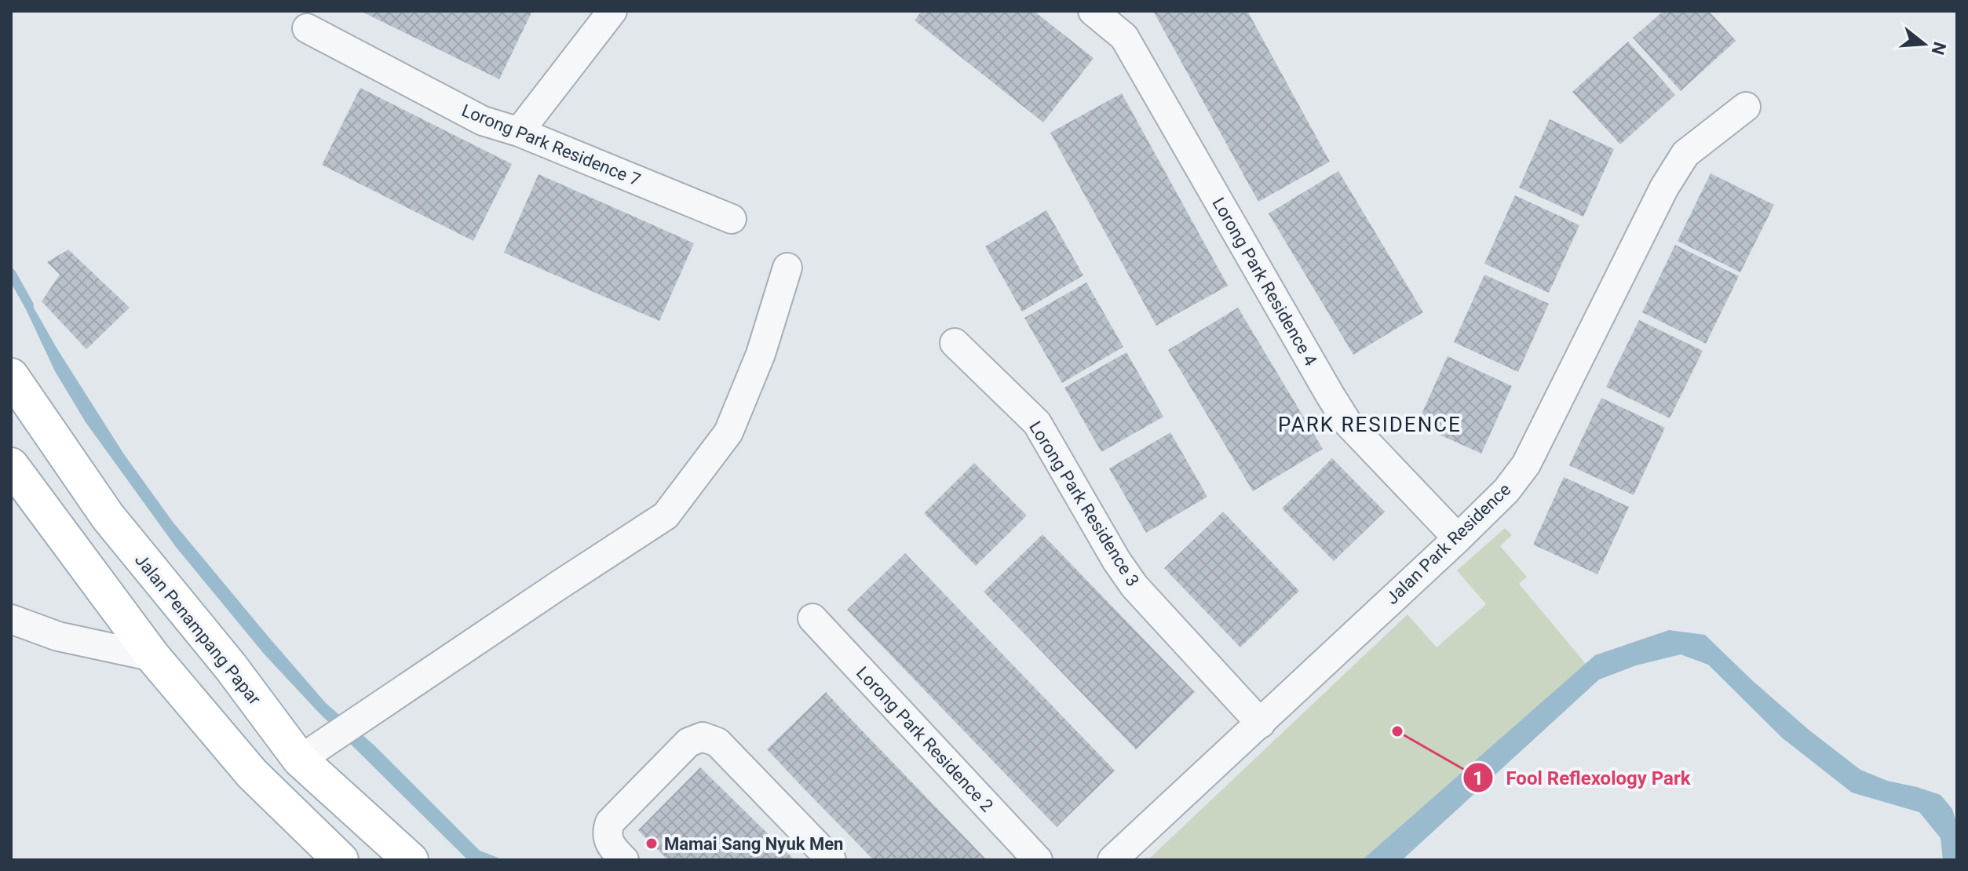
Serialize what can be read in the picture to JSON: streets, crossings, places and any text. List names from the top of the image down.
{
  "streets": {
    "main road": ["Jalan Penampang Papar"],
    "street": [
      "Lorong Park Residence 7",
      "Lorong Park Residence 4",
      "Lorong Park Residence 3",
      "Jalan Park Residence",
      "Lorong Park Residence 2"
    ]
  },
  "crossings": [
    ["Lorong Park Residence 4", "Jalan Park Residence"],
    ["Lorong Park Residence 3", "Jalan Park Residence"]
  ],
  "districts": ["PARK RESIDENCE"],
  "places": ["Fool Reflexology Park", "Mamai Sang Nyuk Men"],
  "north": "right"
}
